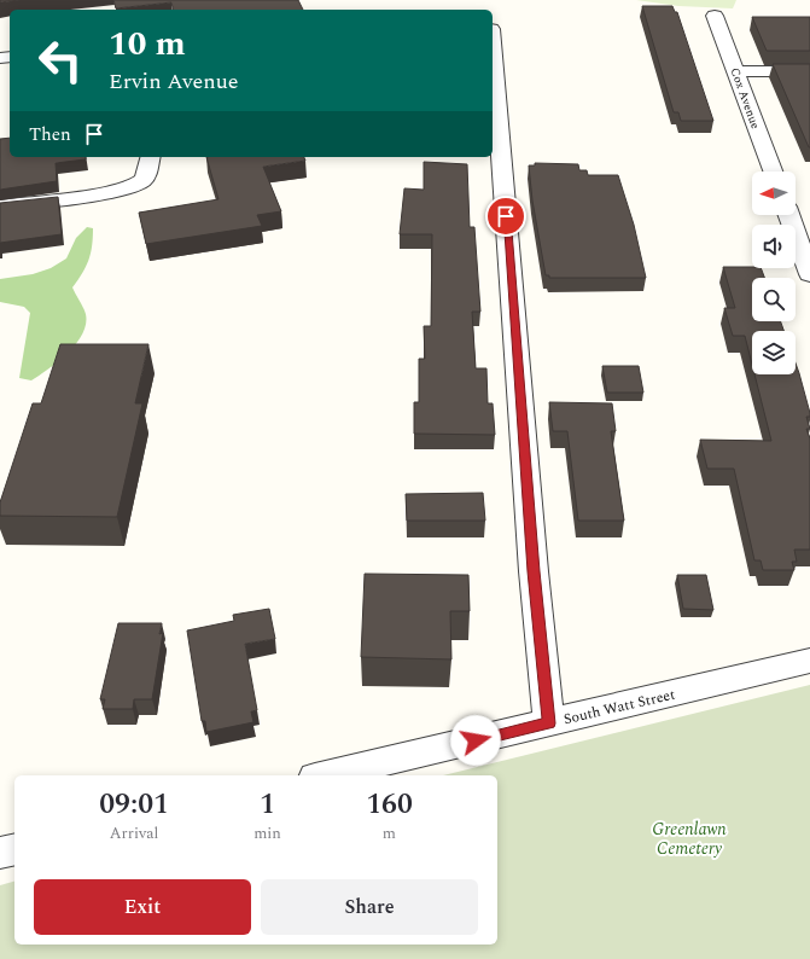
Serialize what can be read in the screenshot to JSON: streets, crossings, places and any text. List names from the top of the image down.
{
  "streets": {
    "street": ["Cox Avenue", "South Watt Street"]
  },
  "parks": ["Greenlawn Cemetery"],
  "north": "left",
  "page": {
    "turn": ["10 m", "Ervin Avenue"],
    "then": "Then",
    "eta": [
      "09:01",
      "Arrival",
      "1",
      "min",
      "160",
      "m"
    ],
    "buttons": ["Exit", "Share"]
  }
}
